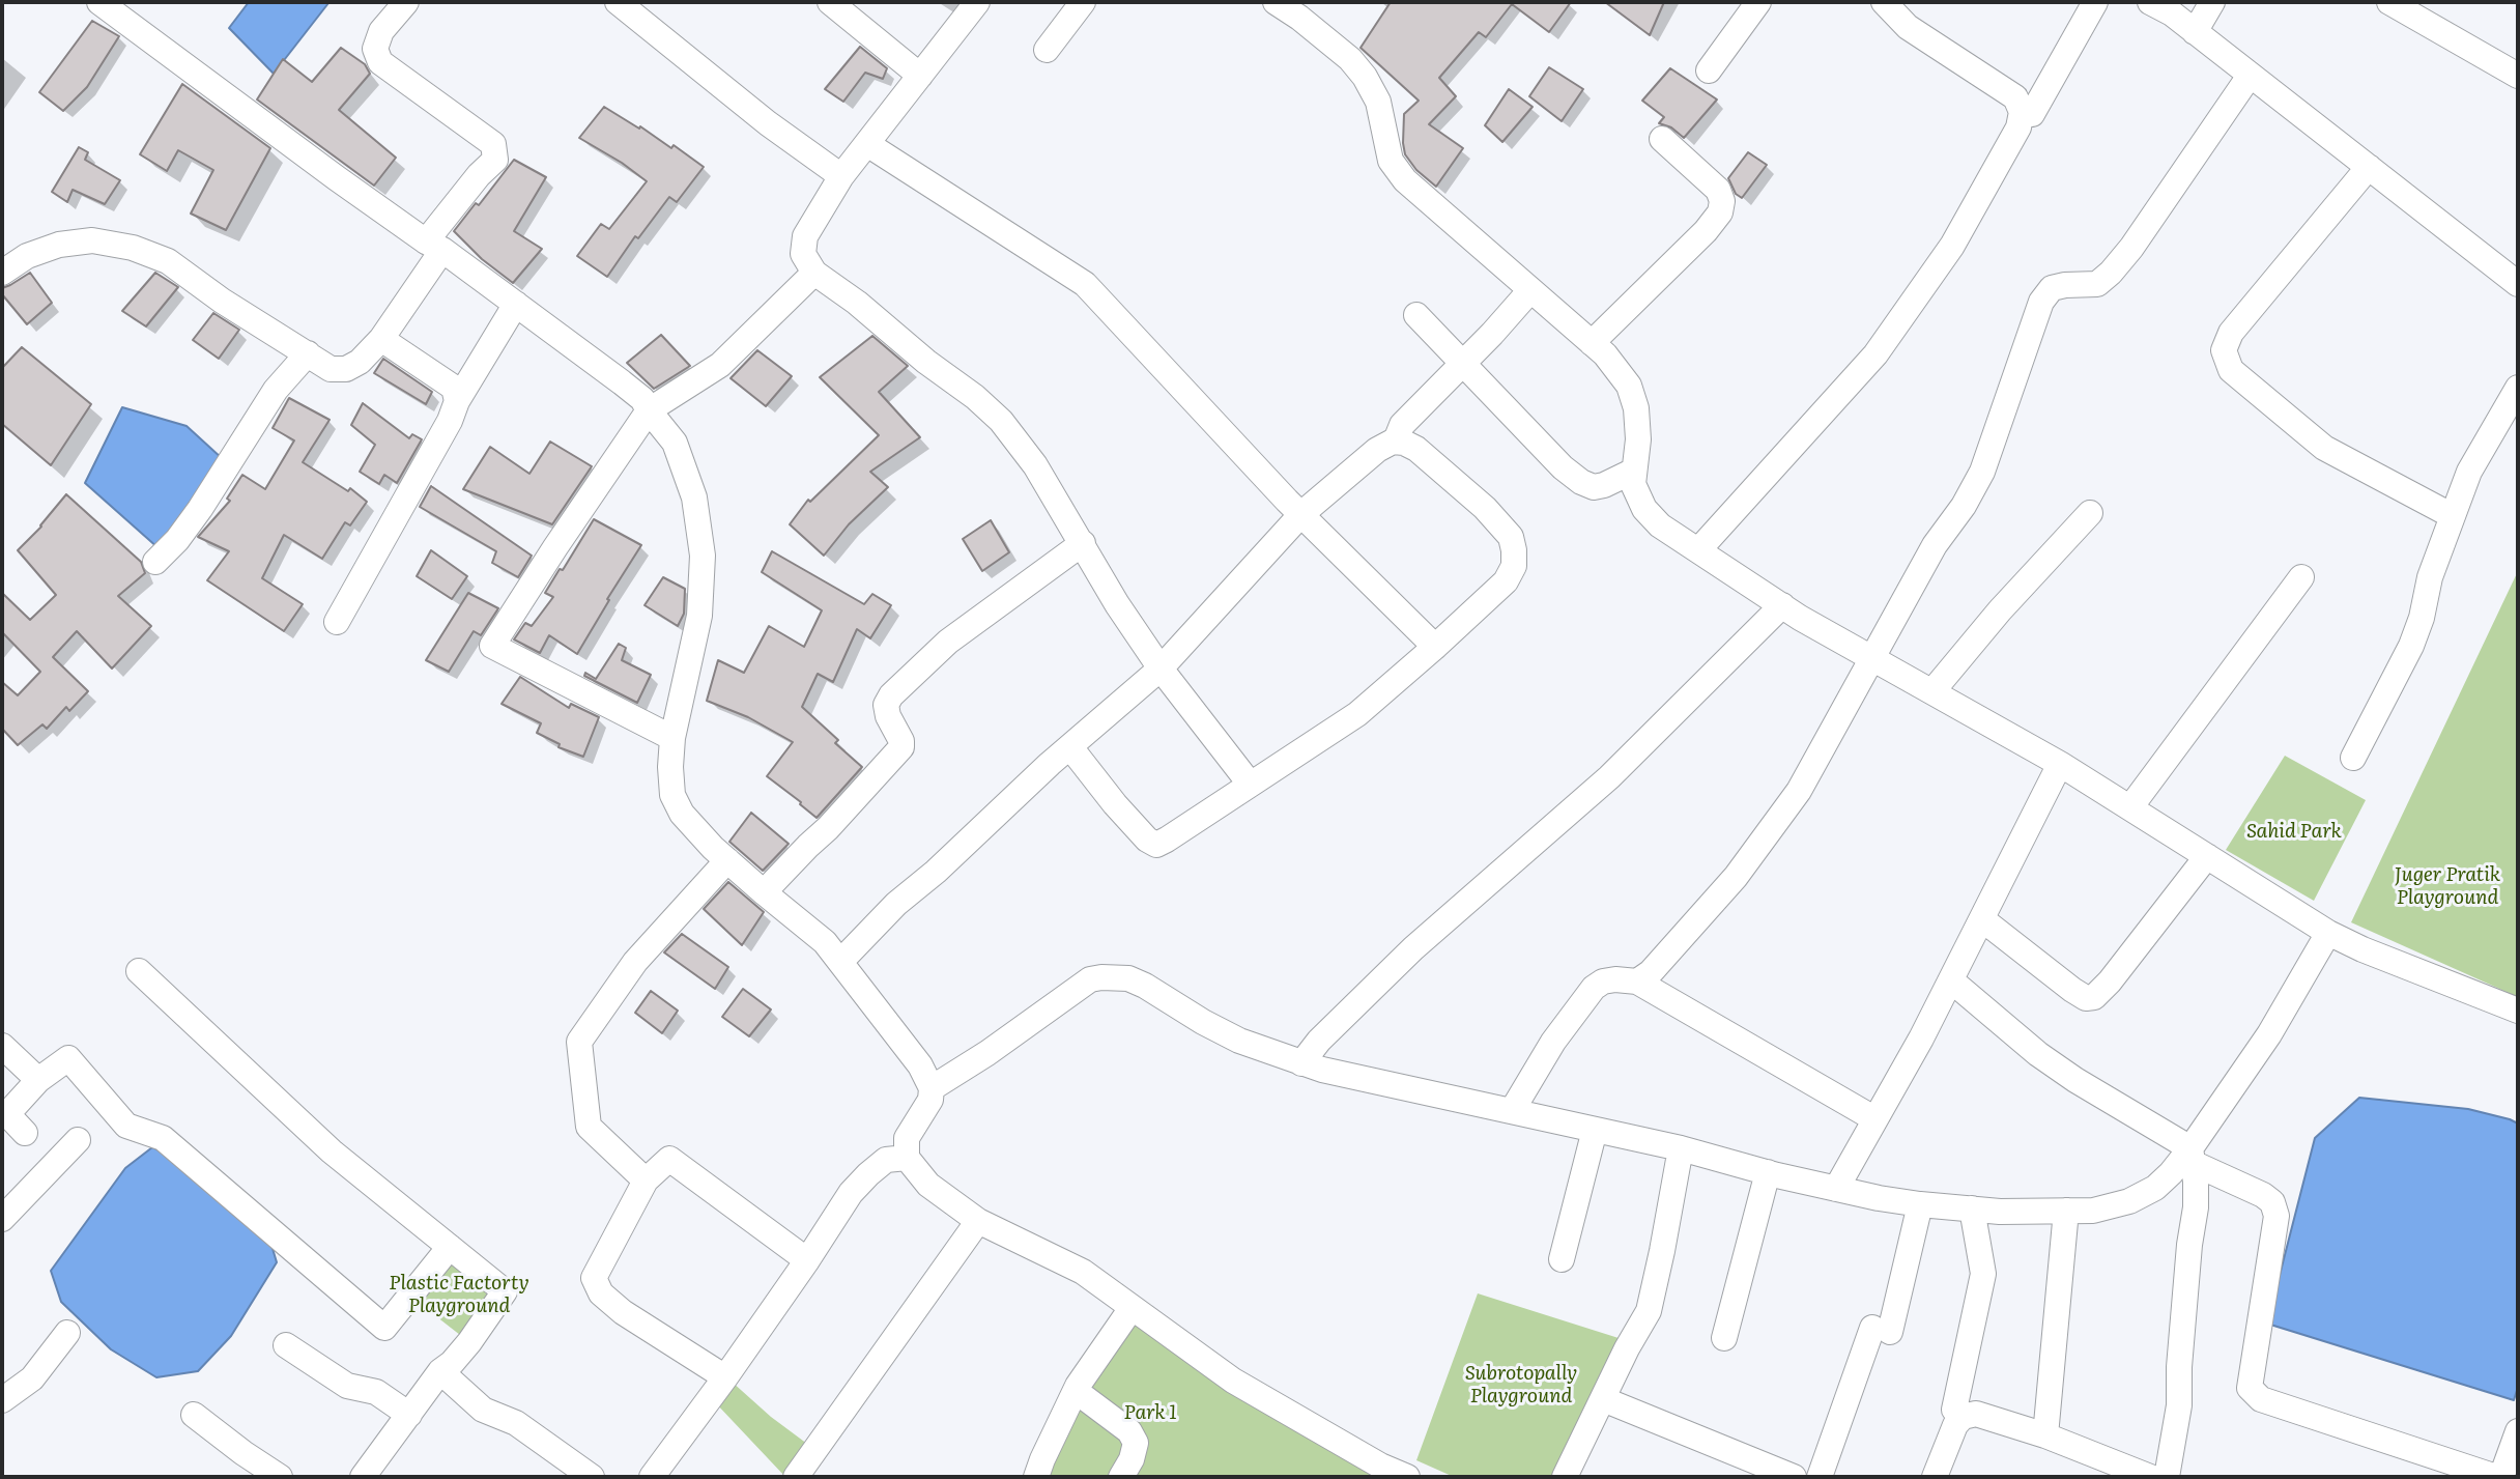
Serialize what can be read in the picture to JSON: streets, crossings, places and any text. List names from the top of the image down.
{
  "parks": [
    "Sahid Park",
    "Juger Pratik Playground",
    "Plastic Factorty Playground",
    "Subrotopally Playground",
    "Park 1"
  ]
}
